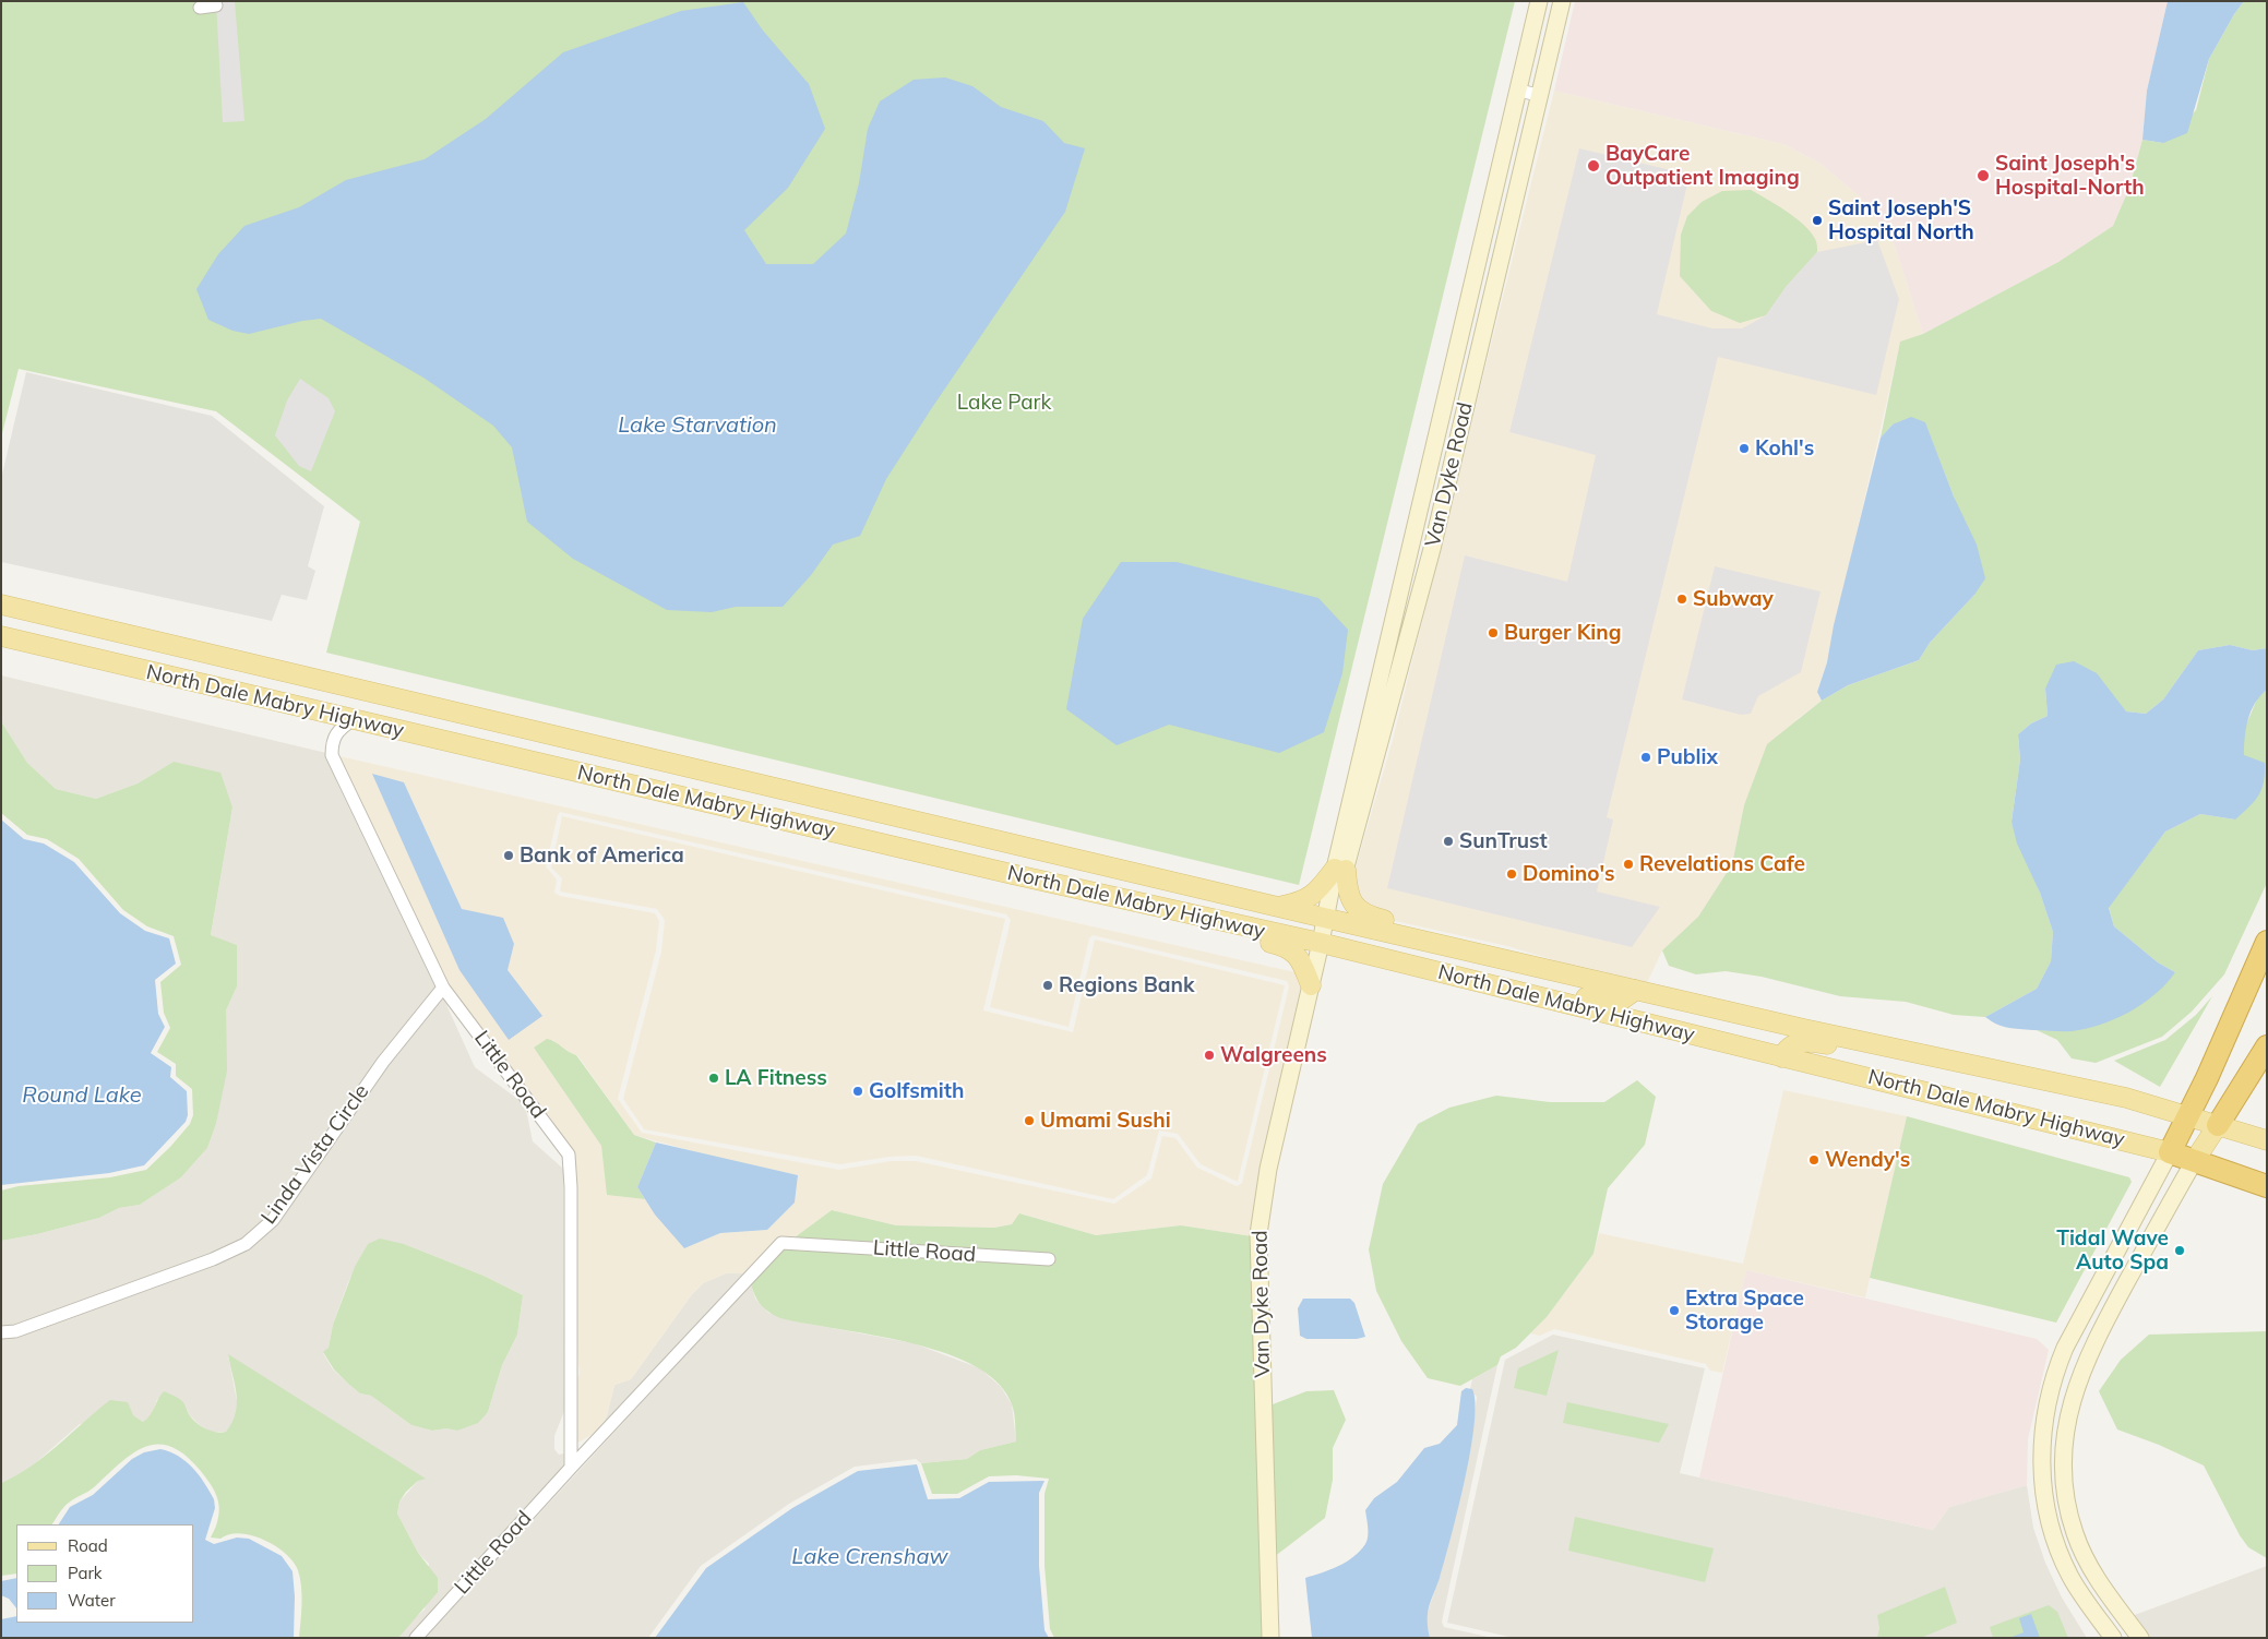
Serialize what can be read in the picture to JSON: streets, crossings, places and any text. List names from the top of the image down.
{
  "streets": {
    "highway": ["North Dale Mabry Highway"],
    "main road": ["Van Dyke Road"],
    "street": ["Little Road", "Linda Vista Circle"]
  },
  "crossings": [
    ["Van Dyke Road", "North Dale Mabry Highway"],
    ["North Dale Mabry Highway", "Little Road"],
    ["Little Road", "Linda Vista Circle"]
  ],
  "water": ["Lake Starvation", "Round Lake", "Lake Crenshaw"],
  "parks": ["Lake Park"],
  "places": [
    "BayCare Outpatient Imaging",
    "Saint Joseph's Hospital-North",
    "Saint Joseph'S Hospital North",
    "Kohl's",
    "Subway",
    "Burger King",
    "Publix",
    "SunTrust",
    "Bank of America",
    "Revelations Cafe",
    "Domino's",
    "Regions Bank",
    "Walgreens",
    "LA Fitness",
    "Golfsmith",
    "Umami Sushi",
    "Wendy's",
    "Tidal Wave Auto Spa",
    "Extra Space Storage"
  ],
  "legend": ["Road", "Park", "Water"]
}
